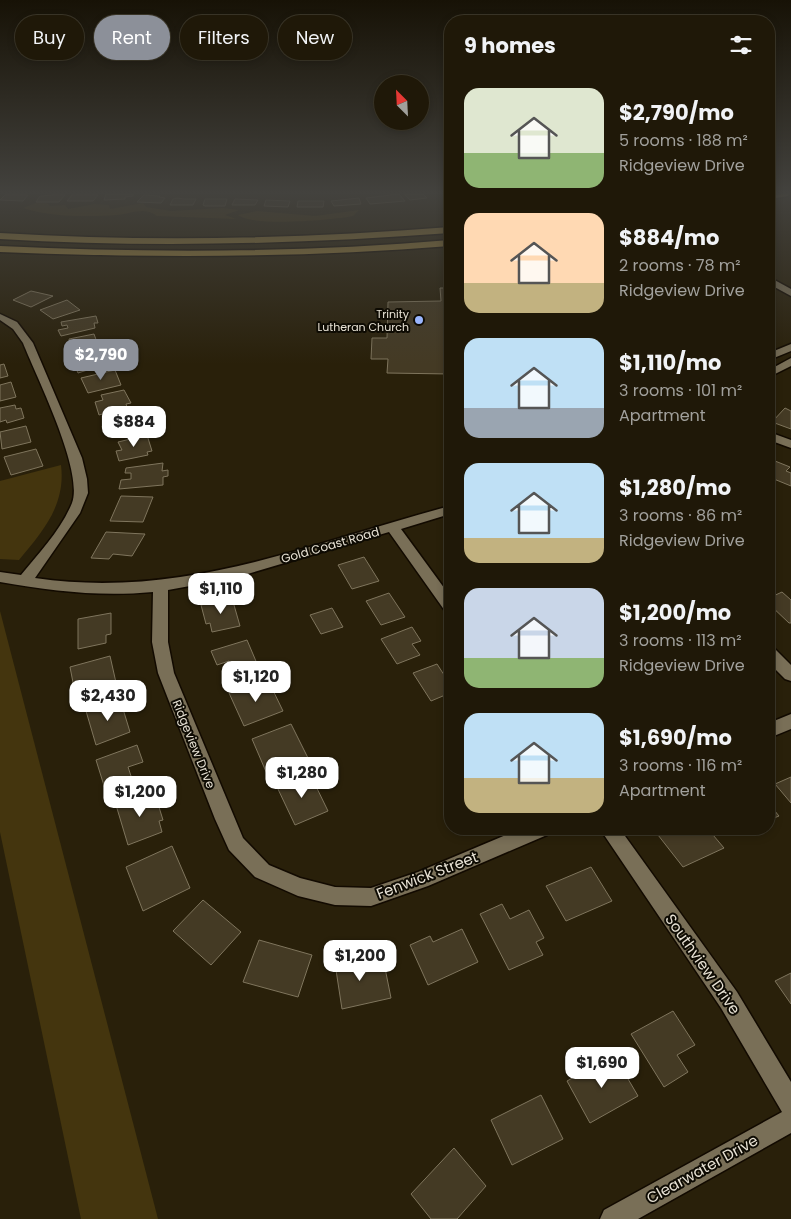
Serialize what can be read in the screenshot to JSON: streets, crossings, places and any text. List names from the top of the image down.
{
  "streets": {
    "street": [
      "Gold Coast Road",
      "Ridgeview Drive",
      "Fenwick Street",
      "Southview Drive",
      "Clearwater Drive"
    ]
  },
  "crossings": [
    ["Gold Coast Road", "Ridgeview Drive"],
    ["Ridgeview Drive", "Fenwick Street"]
  ],
  "places": ["Trinity Lutheran Church"],
  "north": "top left",
  "page": {
    "chip": [
      "Buy",
      "Rent",
      "Filters",
      "New"
    ],
    "heading": "9 homes",
    "list": [
      {
        "name": "$2,790/mo",
        "note": "5 rooms · 188 m² · Ridgeview Drive"
      },
      {
        "name": "$884/mo",
        "note": "2 rooms · 78 m² · Ridgeview Drive"
      },
      {
        "name": "$1,110/mo",
        "note": "3 rooms · 101 m² · Apartment"
      },
      {
        "name": "$1,280/mo",
        "note": "3 rooms · 86 m² · Ridgeview Drive"
      },
      {
        "name": "$1,200/mo",
        "note": "3 rooms · 113 m² · Ridgeview Drive"
      },
      {
        "name": "$1,690/mo",
        "note": "3 rooms · 116 m² · Apartment"
      }
    ],
    "price": [
      "$2,790",
      "$884",
      "$1,110",
      "$1,120",
      "$2,430",
      "$1,280",
      "$1,200",
      "$1,200",
      "$1,690"
    ]
  }
}
